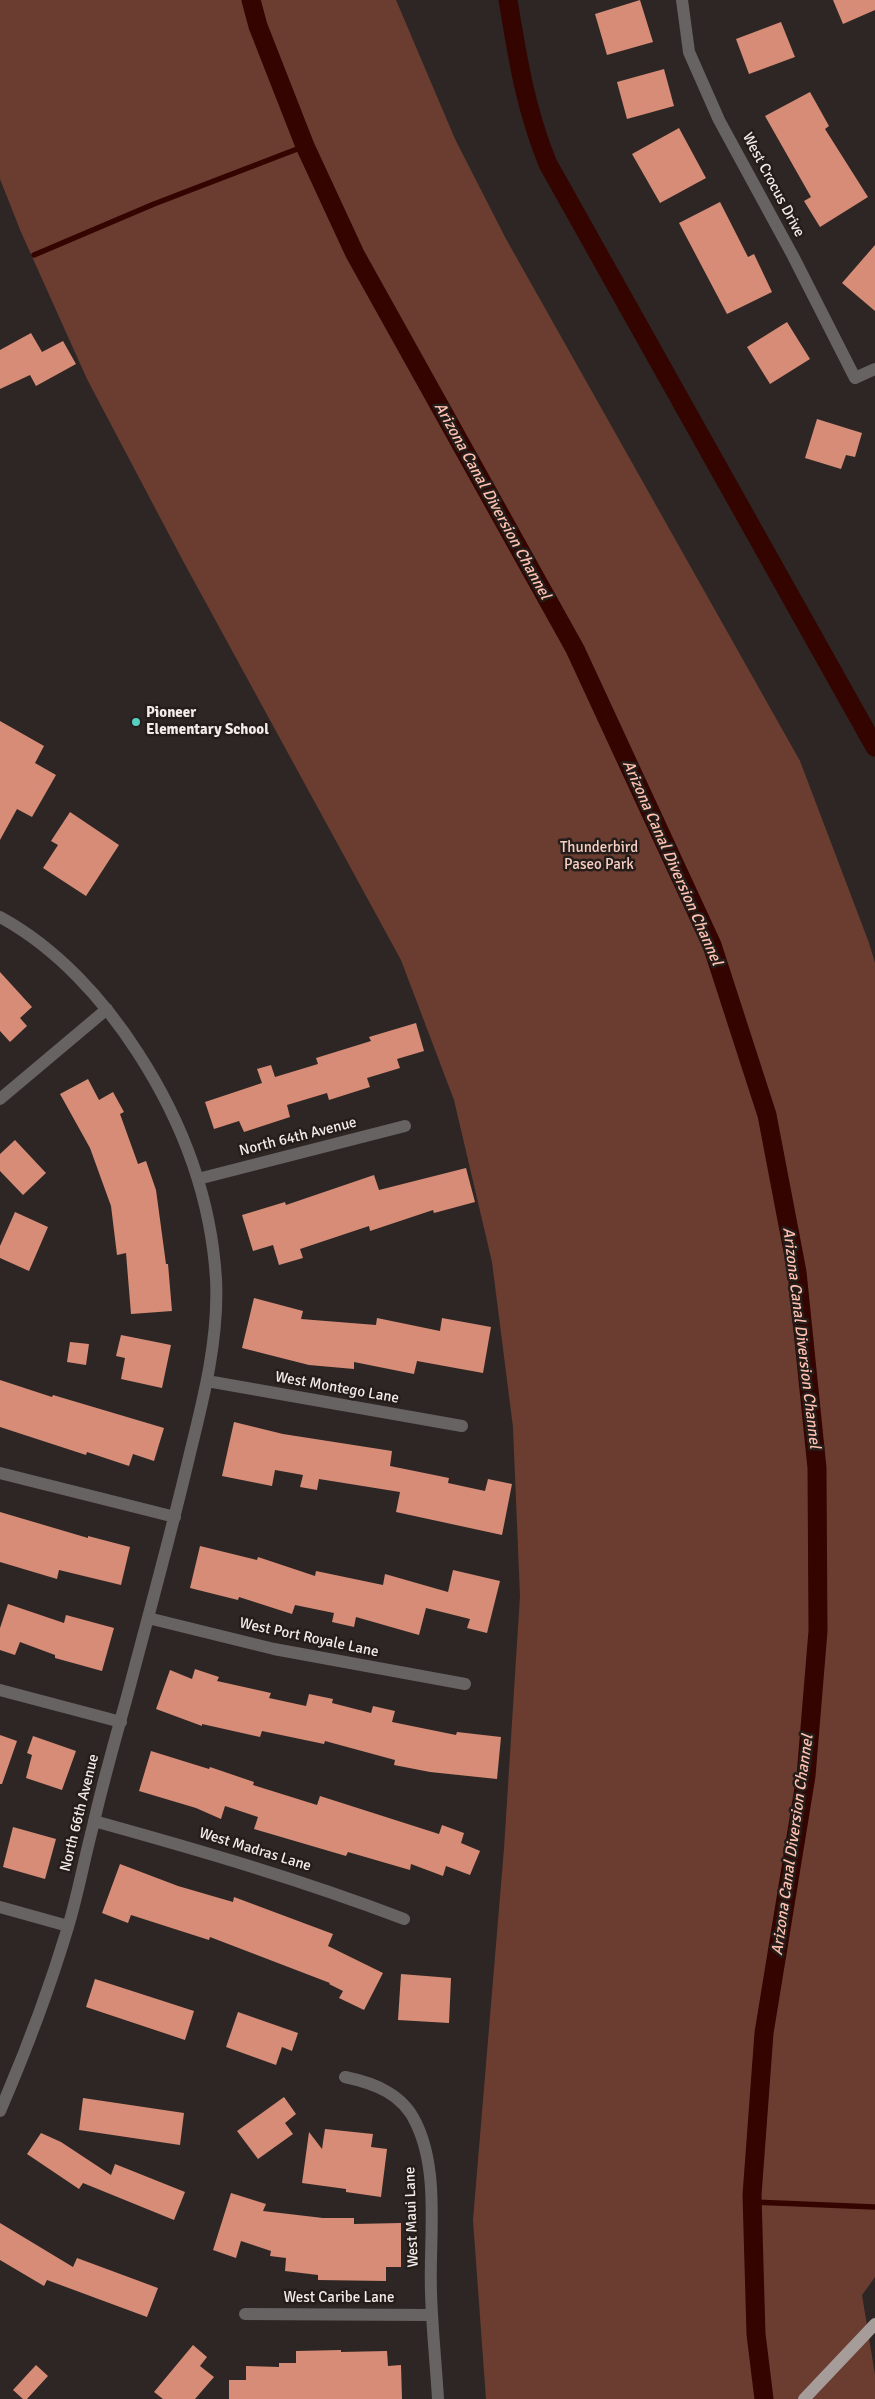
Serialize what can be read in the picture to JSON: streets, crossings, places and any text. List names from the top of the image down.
{
  "streets": {
    "street": [
      "West Crocus Drive",
      "North 64th Avenue",
      "West Montego Lane",
      "West Port Royale Lane",
      "North 66th Avenue",
      "West Madras Lane",
      "West Maui Lane",
      "West Caribe Lane"
    ]
  },
  "crossings": [
    ["North 64th Avenue", "North 66th Avenue"],
    ["West Montego Lane", "North 66th Avenue"],
    ["West Port Royale Lane", "North 66th Avenue"],
    ["North 66th Avenue", "West Madras Lane"],
    ["West Maui Lane", "West Caribe Lane"]
  ],
  "water": ["Arizona Canal Diversion Channel"],
  "parks": ["Thunderbird Paseo Park"],
  "places": ["Pioneer Elementary School"]
}
